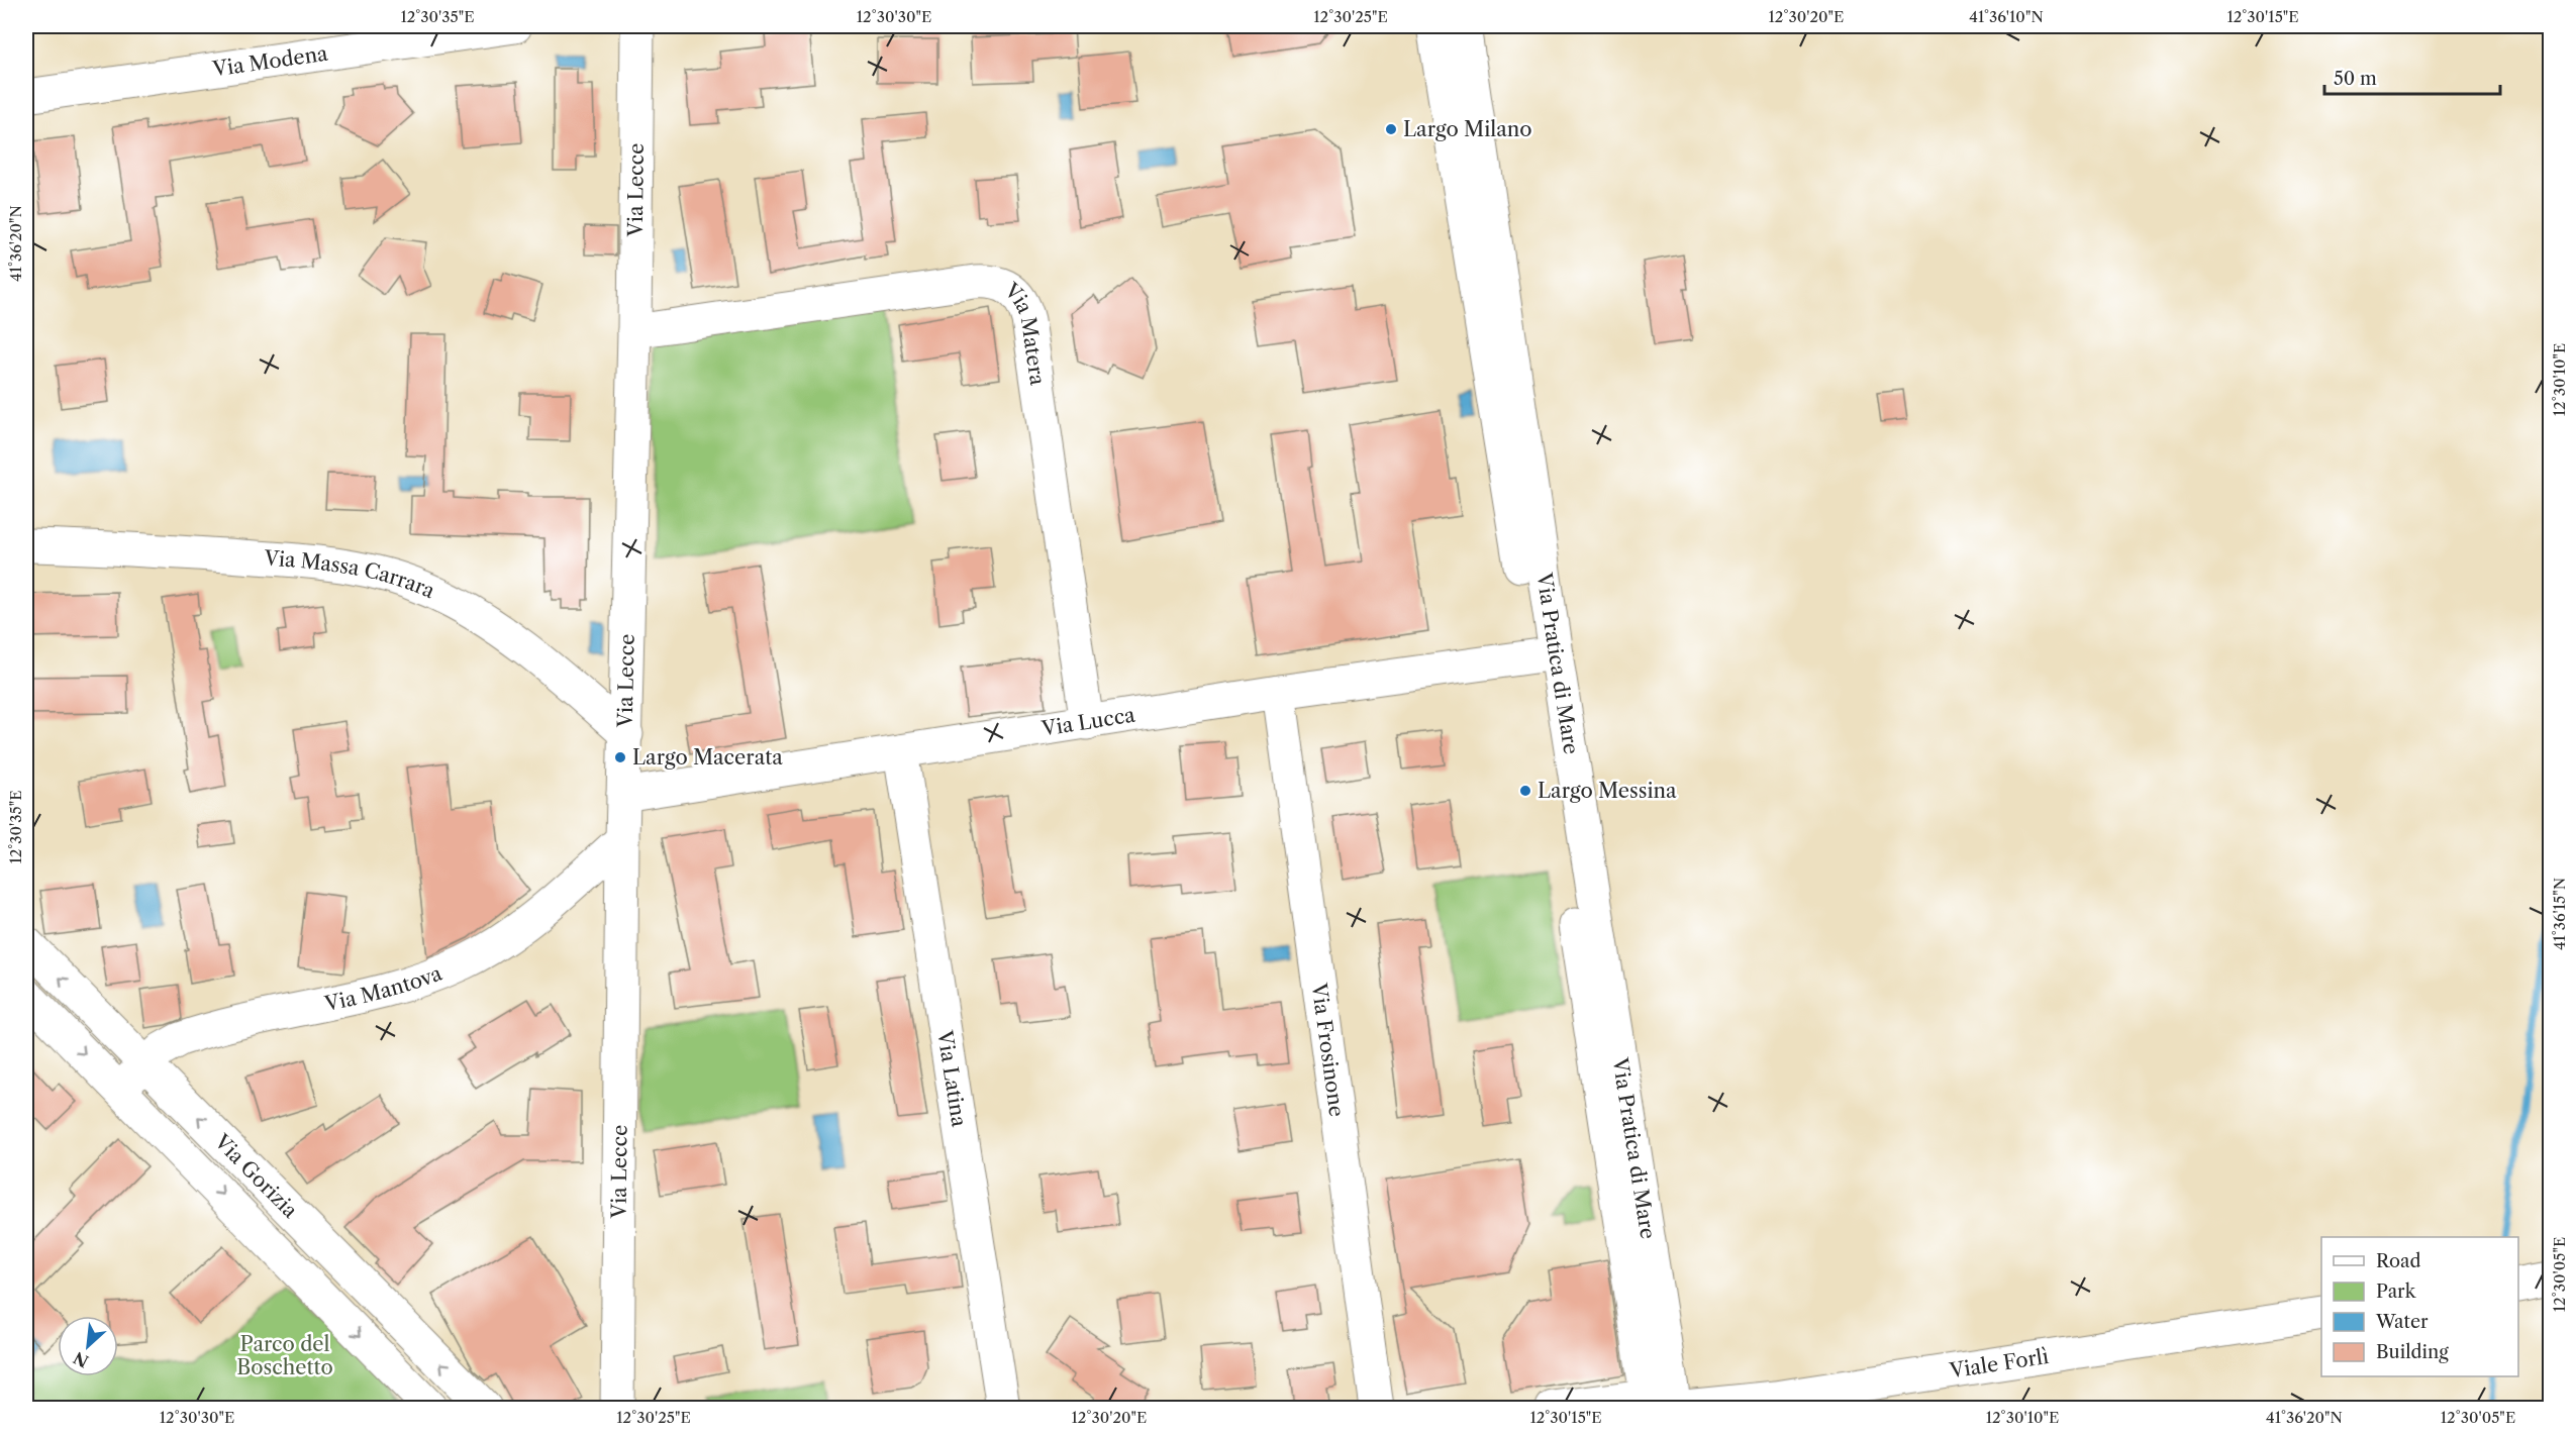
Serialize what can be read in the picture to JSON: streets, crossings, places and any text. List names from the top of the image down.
{
  "streets": {
    "street": [
      "Via Modena",
      "Via Lecce",
      "Via Matera",
      "Via Massa Carrara",
      "Via Pratica di Mare",
      "Via Lucca",
      "Via Mantova",
      "Via Frosinone",
      "Via Latina",
      "Via Gorizia",
      "Viale Forlì"
    ]
  },
  "crossings": [
    ["Via Lecce", "Via Matera"],
    ["Via Lecce", "Via Massa Carrara"],
    ["Via Lecce", "Via Lucca"],
    ["Via Lecce", "Via Mantova"],
    ["Via Matera", "Via Lucca"],
    ["Via Pratica di Mare", "Via Lucca"],
    ["Via Pratica di Mare", "Viale Forlì"],
    ["Via Lucca", "Via Frosinone"],
    ["Via Lucca", "Via Latina"],
    ["Via Mantova", "Via Gorizia"]
  ],
  "parks": ["Parco del Boschetto"],
  "places": ["Largo Milano", "Largo Macerata", "Largo Messina"],
  "legend": [
    "Road",
    "Park",
    "Water",
    "Building"
  ],
  "scale_bar": "50 m",
  "north": "bottom left",
  "coordinates": [
    "12°30'35\"E",
    "12°30'30\"E",
    "12°30'25\"E",
    "12°30'20\"E",
    "41°36'10\"N",
    "12°30'15\"E",
    "41°36'20\"N",
    "12°30'10\"E",
    "41°36'15\"N",
    "12°30'05\"E"
  ]
}
